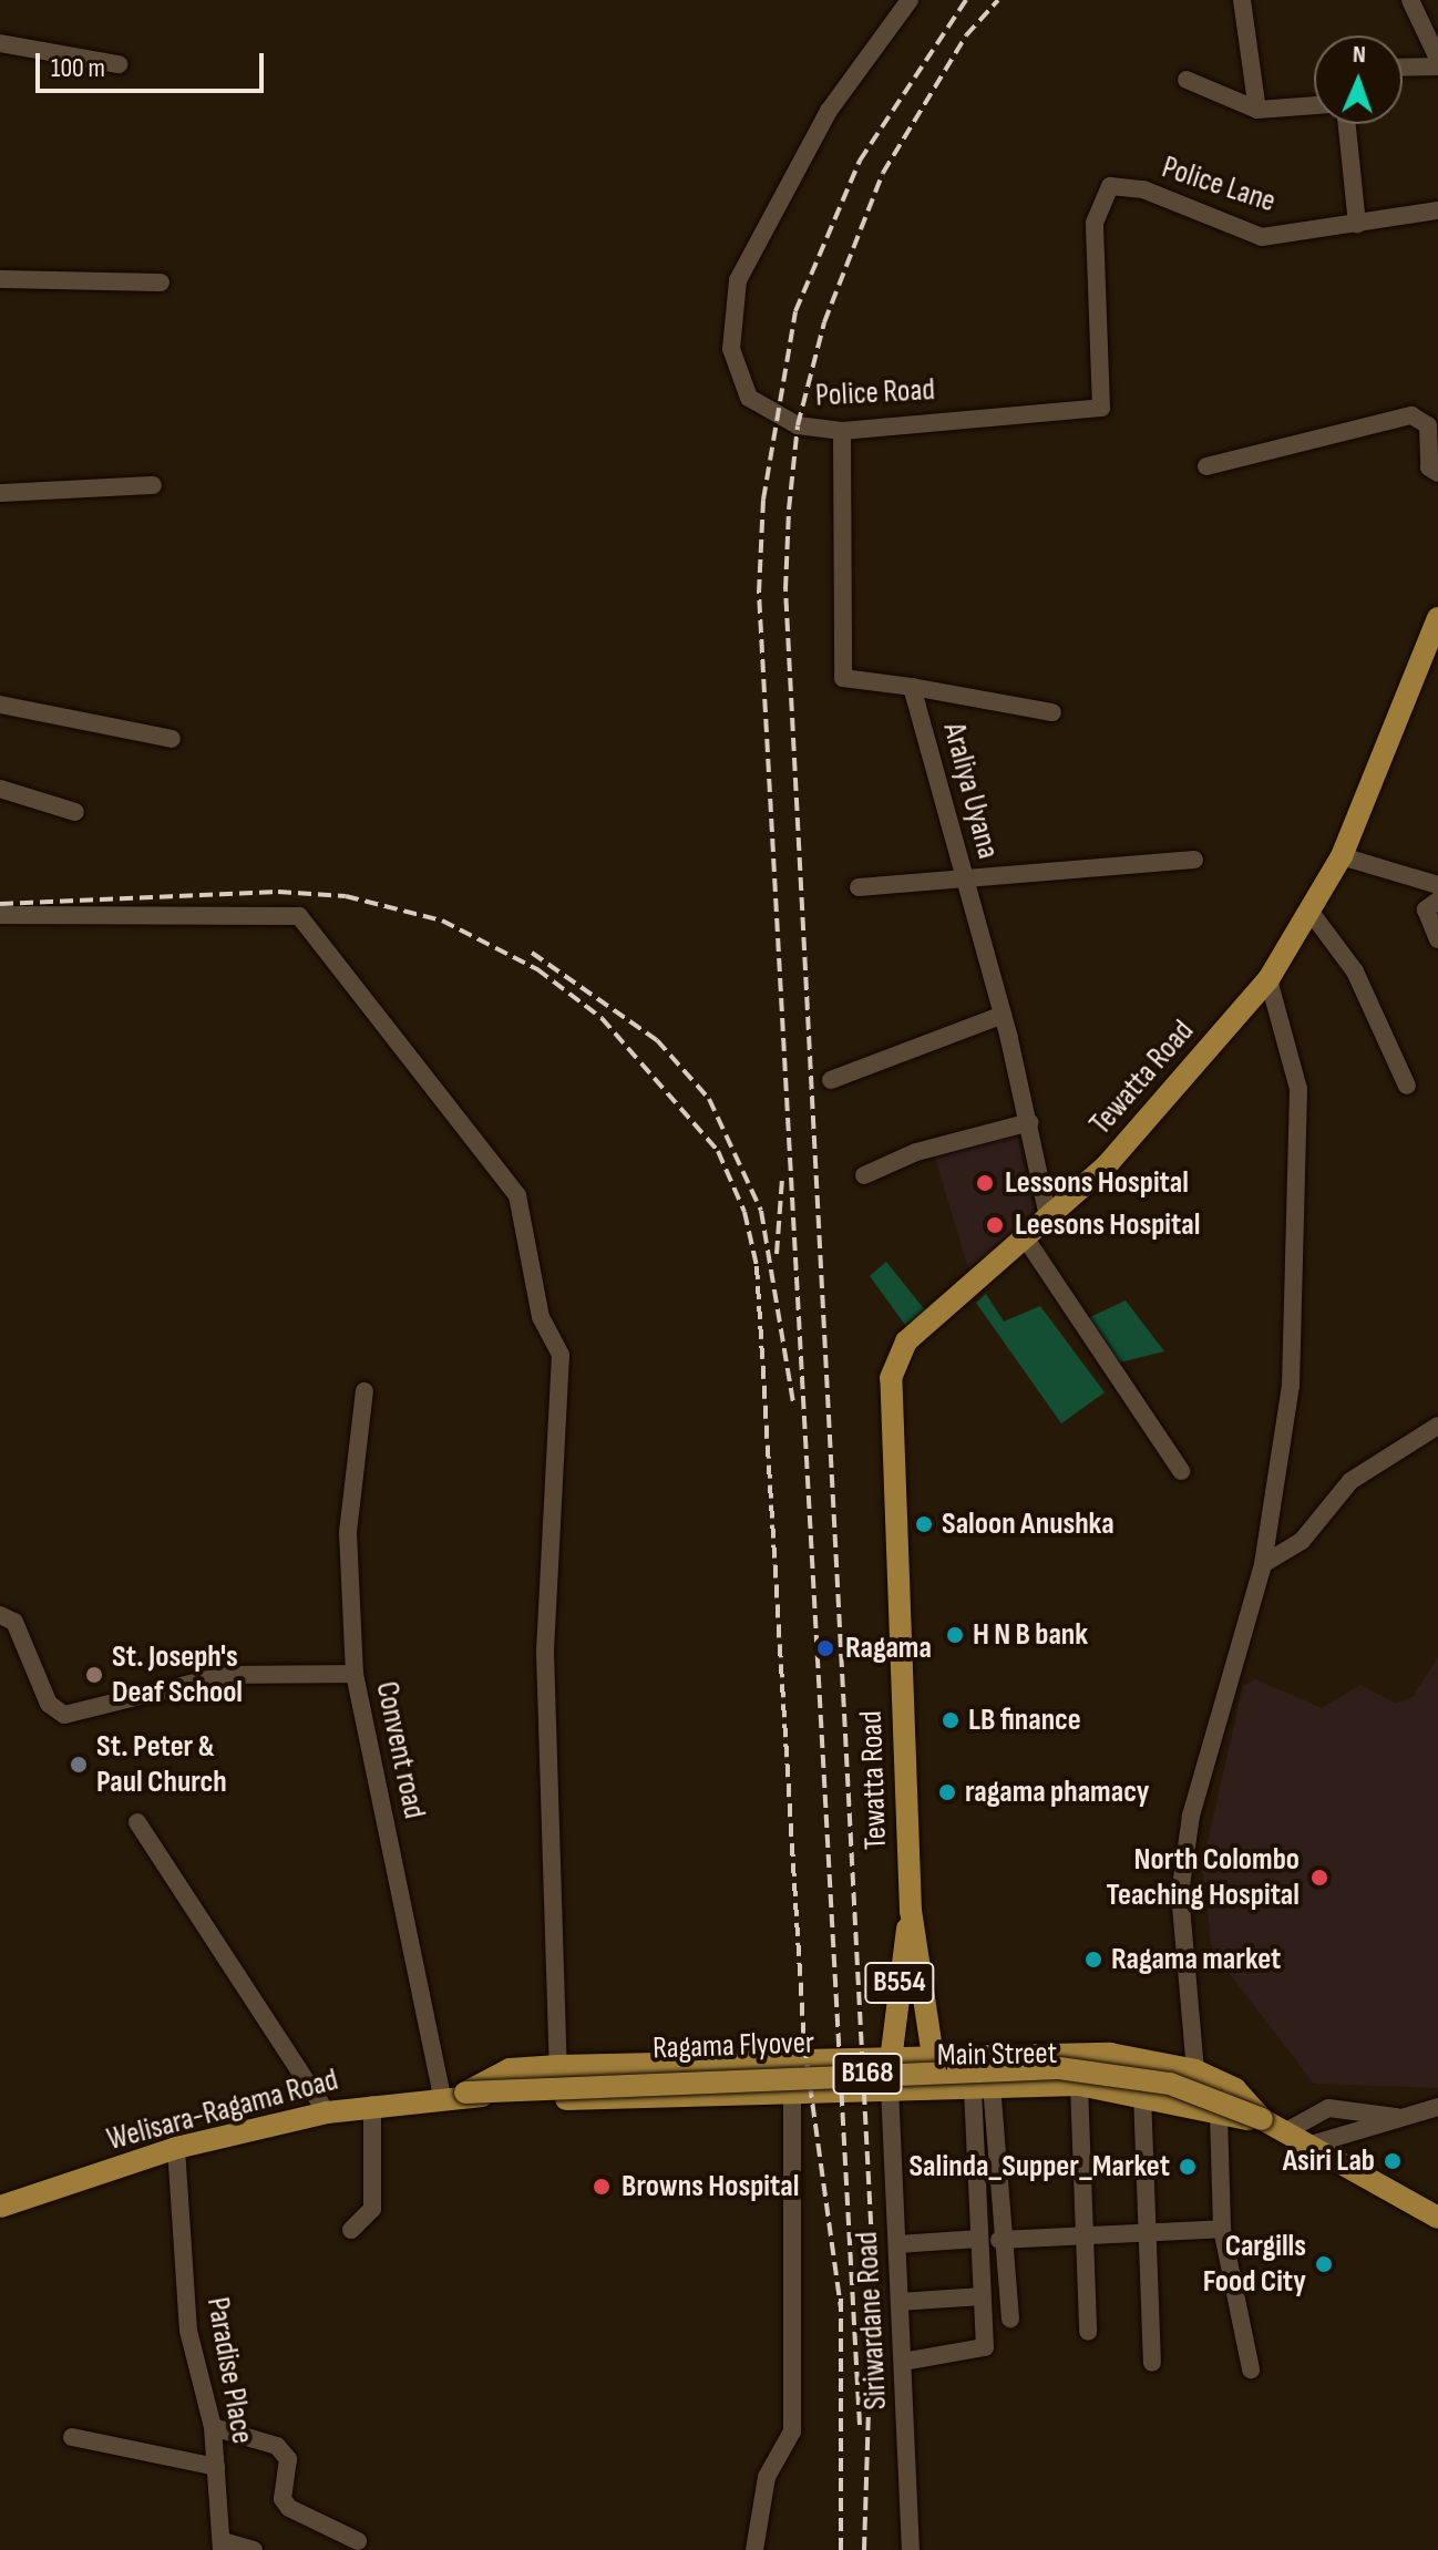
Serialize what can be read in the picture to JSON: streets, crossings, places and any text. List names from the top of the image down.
{
  "streets": {
    "main road": [
      "Tewatta Road",
      "B554",
      "Ragama Flyover",
      "Main Street",
      "B168",
      "Welisara-Ragama Road"
    ],
    "street": [
      "Police Lane",
      "Police Road",
      "Araliya Uyana",
      "Convent road",
      "Siriwardane Road",
      "Paradise Place"
    ]
  },
  "crossings": [
    ["Police Lane", "Police Road"],
    ["Araliya Uyana", "Tewatta Road"],
    ["Tewatta Road", "Main Street"],
    ["Tewatta Road", "B168"],
    ["Tewatta Road", "Siriwardane Road"],
    ["Convent road", "Welisara-Ragama Road"],
    ["Ragama Flyover", "Main Street"],
    ["Ragama Flyover", "B168"],
    ["Ragama Flyover", "Welisara-Ragama Road"],
    ["Main Street", "B168"],
    ["Main Street", "Welisara-Ragama Road"],
    ["Main Street", "Siriwardane Road"],
    ["B168", "Welisara-Ragama Road"],
    ["Welisara-Ragama Road", "Paradise Place"]
  ],
  "places": [
    "Lessons Hospital",
    "Leesons Hospital",
    "Saloon Anushka",
    "H N B bank",
    "Ragama",
    "St. Joseph's Deaf School",
    "LB finance",
    "St. Peter & Paul Church",
    "ragama phamacy",
    "North Colombo Teaching Hospital",
    "Ragama market",
    "Asiri Lab",
    "Salinda_Supper_Market",
    "Browns Hospital",
    "Cargills Food City"
  ],
  "scale_bar": "100 m",
  "north": "top"
}
